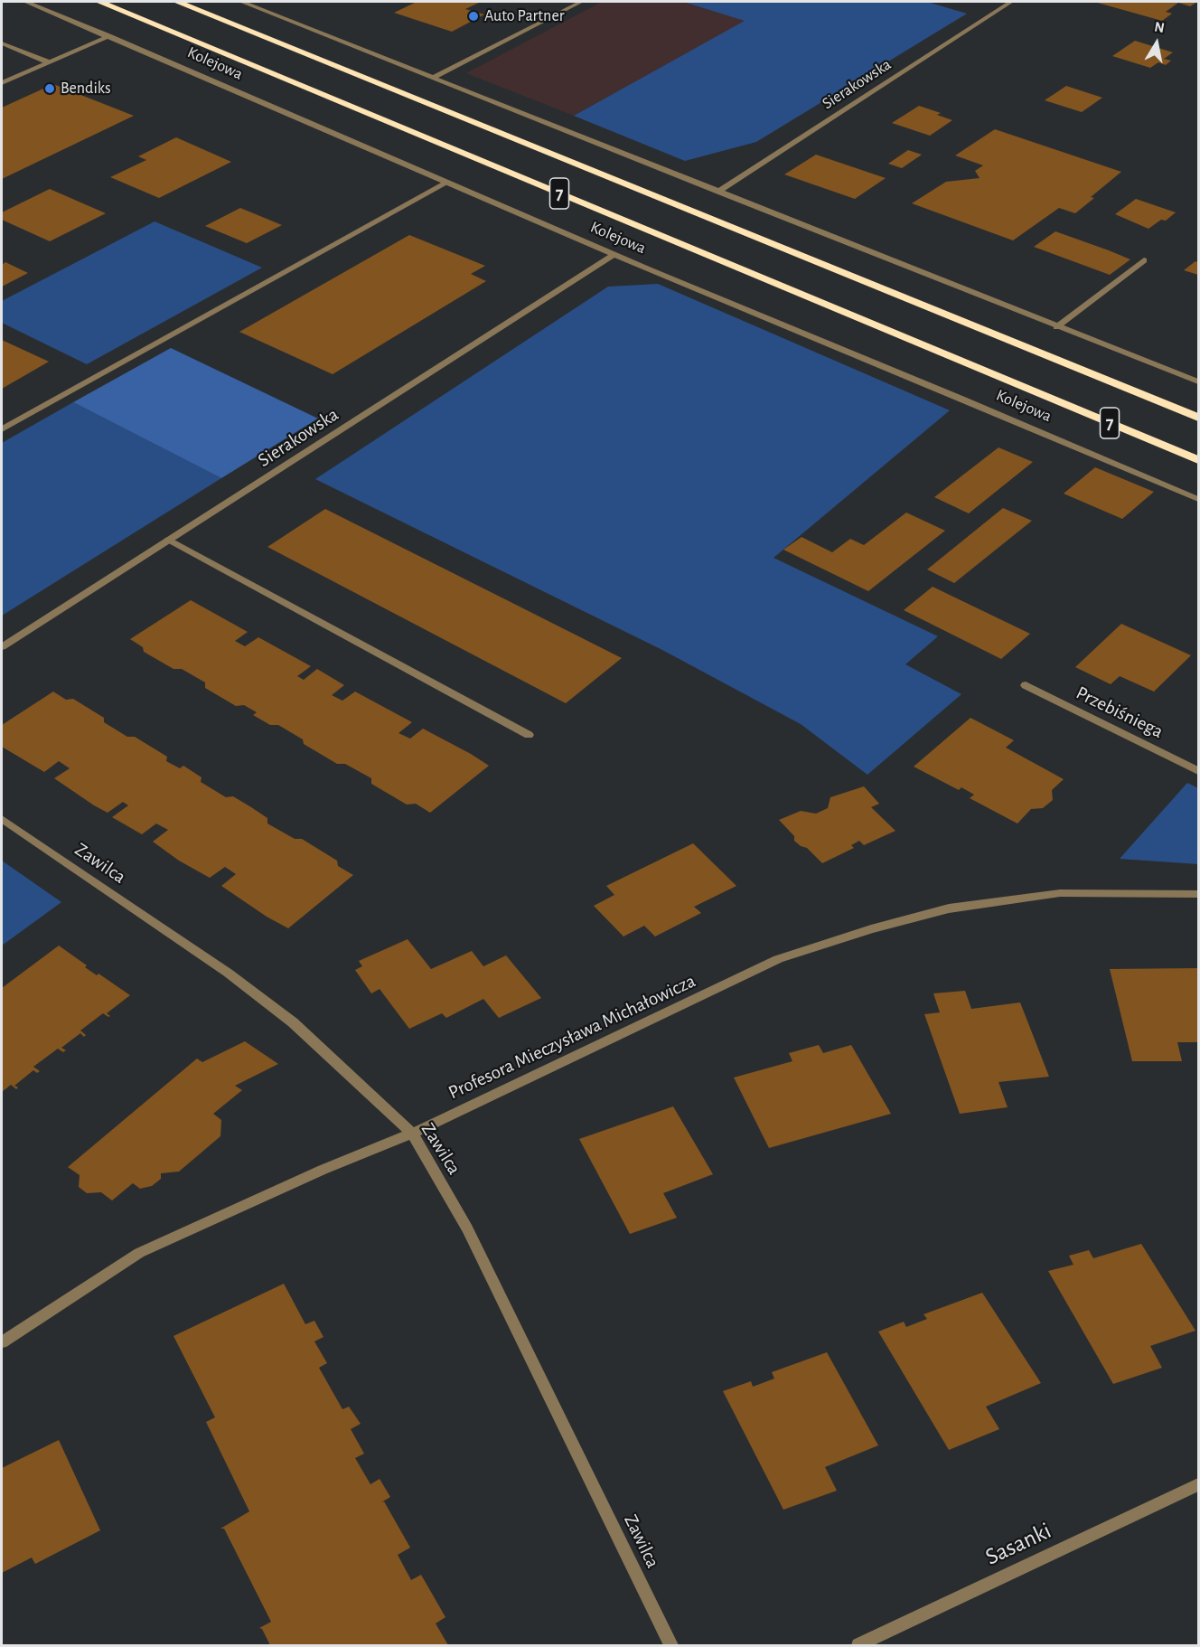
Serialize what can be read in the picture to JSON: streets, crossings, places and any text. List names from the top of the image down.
{
  "streets": {
    "highway": ["Kolejowa", "7"],
    "street": [
      "Sierakowska",
      "Przebiśniega",
      "Zawilca",
      "Profesora Mieczysława Michałowicza",
      "Sasanki"
    ]
  },
  "crossings": [
    ["Kolejowa", "Sierakowska"],
    ["Zawilca", "Profesora Mieczysława Michałowicza"]
  ],
  "places": ["Auto Partner", "Bendiks"],
  "north": "top"
}
